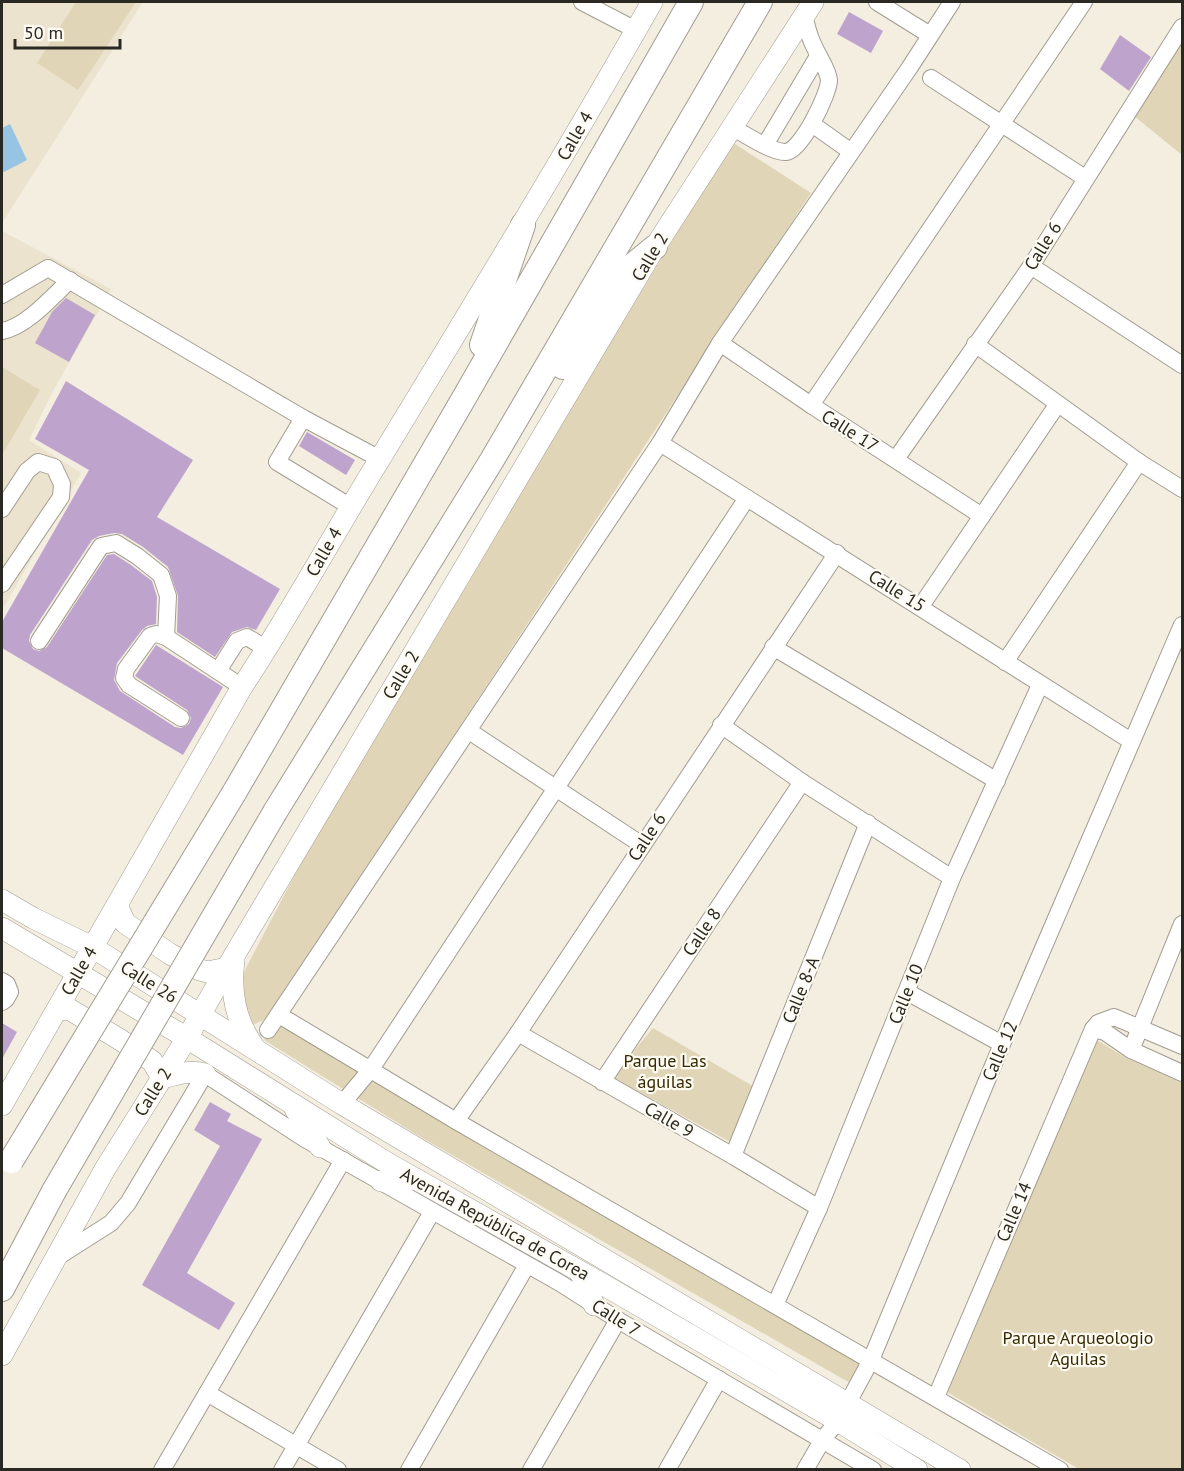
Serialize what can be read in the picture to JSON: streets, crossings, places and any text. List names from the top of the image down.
{
  "streets": {
    "main road": [
      "Calle 4",
      "Calle 2",
      "Calle 26",
      "Avenida República de Corea"
    ],
    "street": [
      "Calle 6",
      "Calle 17",
      "Calle 15",
      "Calle 8",
      "Calle 8-A",
      "Calle 10",
      "Calle 12",
      "Calle 9",
      "Calle 14",
      "Calle 7"
    ]
  },
  "crossings": [
    ["Calle 4", "Calle 26"],
    ["Calle 4", "Avenida República de Corea"],
    ["Calle 6", "Calle 17"],
    ["Calle 6", "Calle 15"],
    ["Calle 6", "Calle 9"],
    ["Calle 2", "Calle 26"],
    ["Calle 2", "Avenida República de Corea"],
    ["Calle 15", "Calle 10"],
    ["Calle 15", "Calle 12"],
    ["Calle 8", "Calle 9"],
    ["Calle 26", "Avenida República de Corea"],
    ["Calle 8-A", "Calle 9"],
    ["Calle 10", "Calle 9"],
    ["Calle 12", "Avenida República de Corea"],
    ["Calle 12", "Calle 7"]
  ],
  "parks": ["Parque Las águilas", "Parque Arqueologio Aguilas"],
  "scale_bar": "50 m"
}
